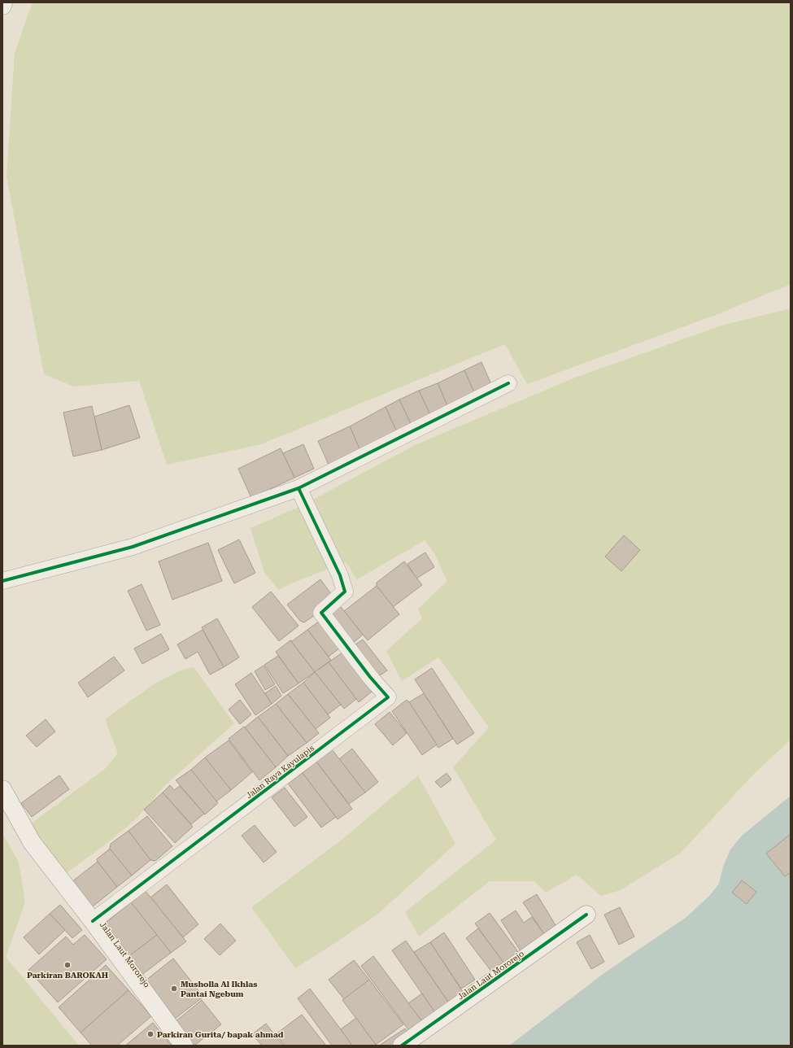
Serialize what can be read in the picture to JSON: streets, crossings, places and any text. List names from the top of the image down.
{
  "streets": {
    "street": ["Jalan Raya Kayulapis", "Jalan Laut Mororejo"]
  },
  "crossings": [
    ["Jalan Raya Kayulapis", "Jalan Laut Mororejo"]
  ],
  "places": ["Parkiran BAROKAH", "Musholla Al Ikhlas Pantai Ngebum", "Parkiran Gurita/ bapak ahmad"]
}
